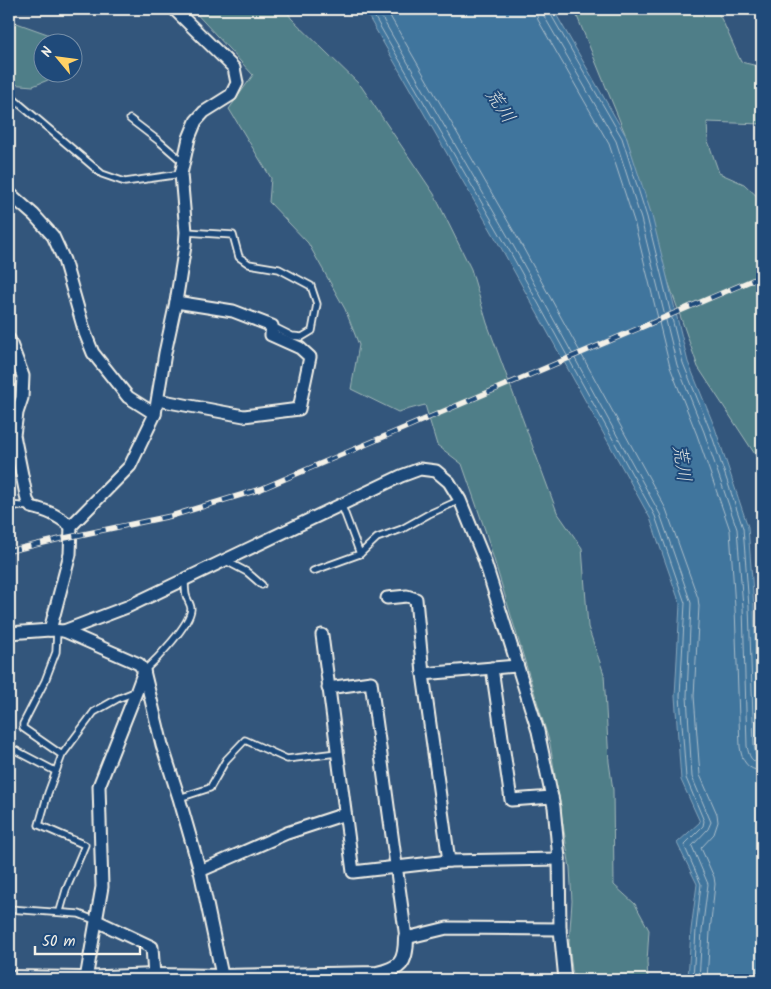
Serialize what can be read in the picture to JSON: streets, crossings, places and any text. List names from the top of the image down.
{
  "water": ["荒川"],
  "scale_bar": "50 m",
  "north": "top left"
}
